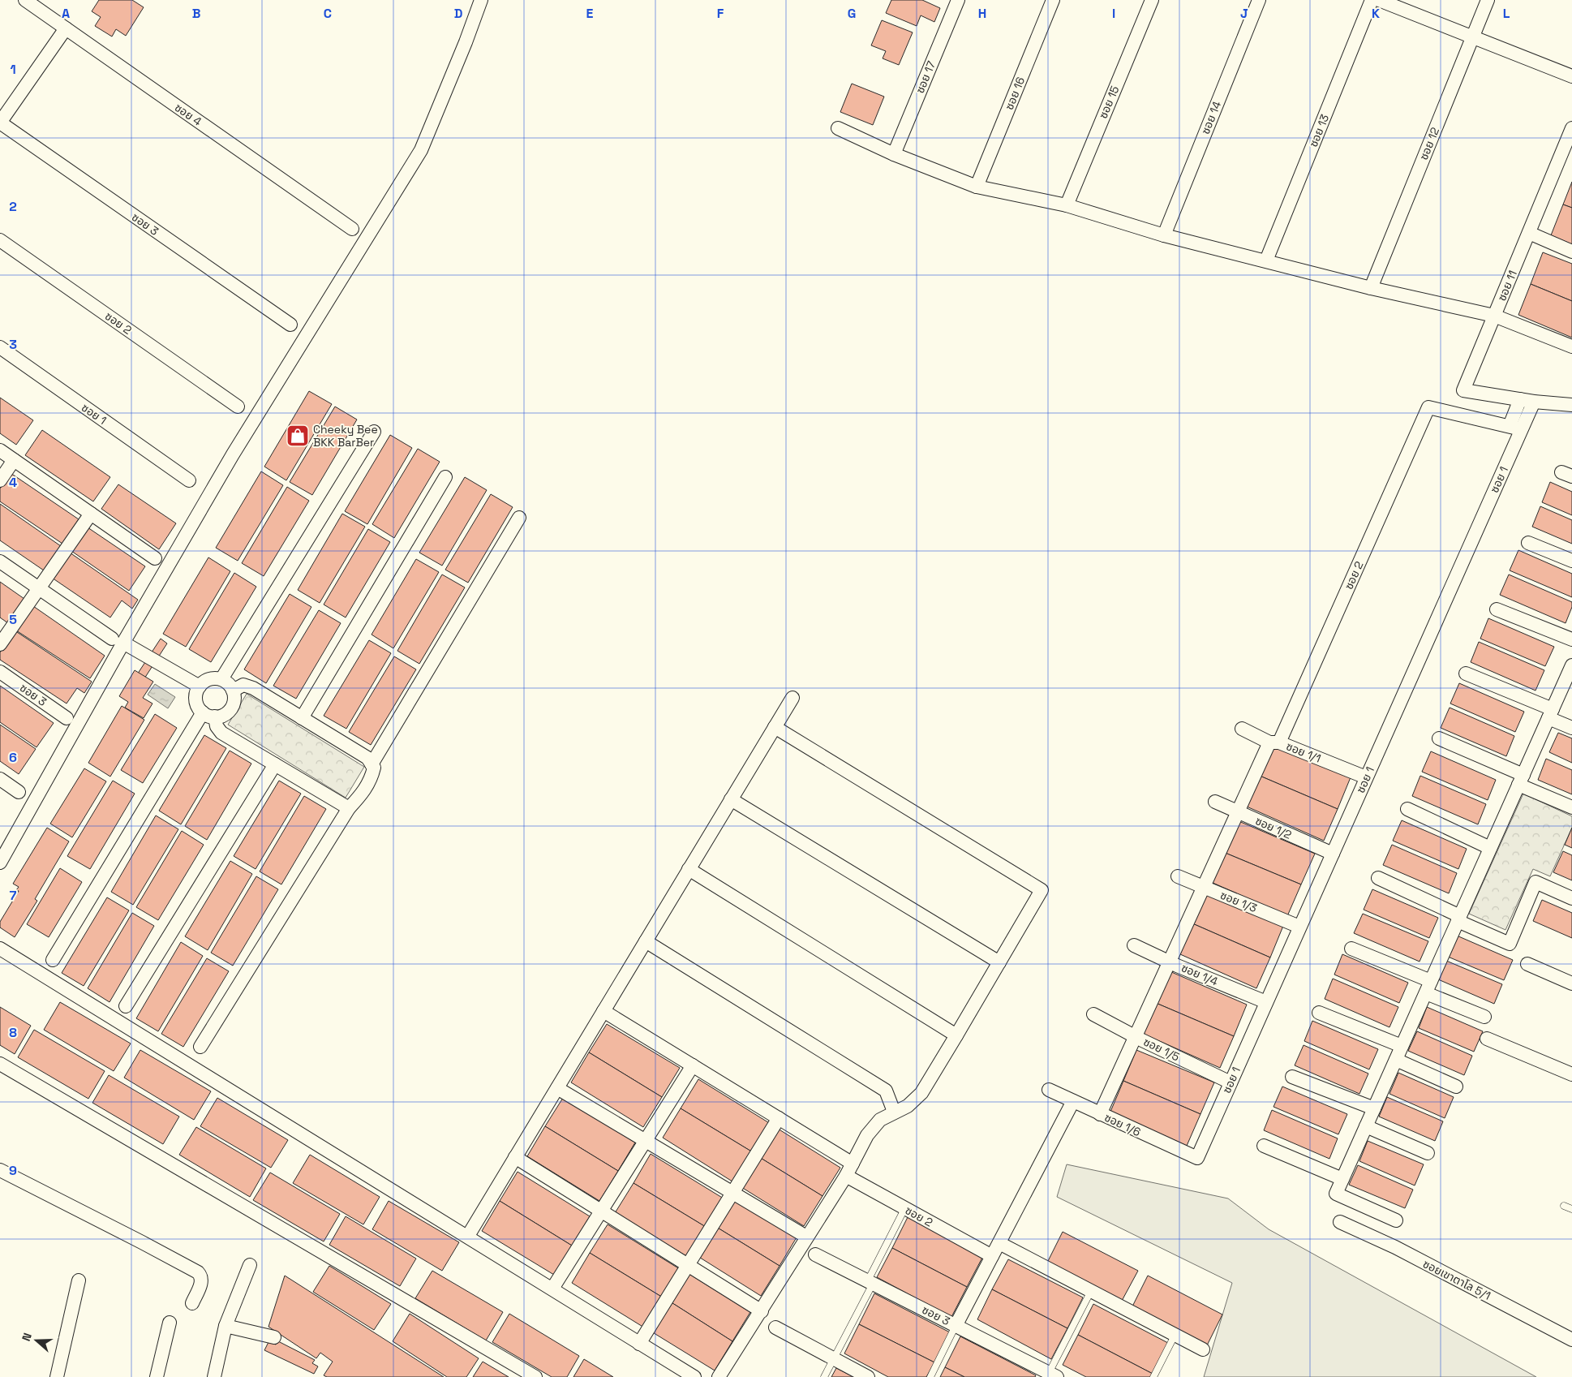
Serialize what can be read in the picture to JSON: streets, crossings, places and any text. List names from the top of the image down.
{
  "streets": {
    "street": [
      "ซอย 17",
      "ซอย 16",
      "ซอย 15",
      "ซอย 4",
      "ซอย 14",
      "ซอย 13",
      "ซอย 12",
      "ซอย 3",
      "ซอย 11",
      "ซอย 2",
      "ซอย 1",
      "ซอย 1/1",
      "ซอย 1/2",
      "ซอย 1/3",
      "ซอย 1/4",
      "ซอย 1/5",
      "ซอย 1/6",
      "ซอยเขาตาโล 5/1"
    ]
  },
  "crossings": [
    ["ซอย 11", "ซอย 1"],
    ["ซอย 2", "ซอย 1"],
    ["ซอย 2", "ซอย 1/1"],
    ["ซอย 2", "ซอย 1/2"],
    ["ซอย 2", "ซอย 1/3"],
    ["ซอย 2", "ซอย 1/4"],
    ["ซอย 2", "ซอย 1/5"],
    ["ซอย 2", "ซอย 1/6"],
    ["ซอย 1", "ซอย 1/1"],
    ["ซอย 1", "ซอย 1/2"],
    ["ซอย 1", "ซอย 1/3"],
    ["ซอย 1", "ซอย 1/4"],
    ["ซอย 1", "ซอย 1/5"],
    ["ซอย 1", "ซอย 1/6"]
  ],
  "places": {
    "shop": ["Cheeky Bee BKK BarBer"]
  },
  "north": "left",
  "grid": {
    "columns": [
      "A",
      "B",
      "C",
      "D",
      "E",
      "F",
      "G",
      "H",
      "I",
      "J",
      "K",
      "L"
    ],
    "rows": [
      "1",
      "2",
      "3",
      "4",
      "5",
      "6",
      "7",
      "8",
      "9"
    ]
  }
}
